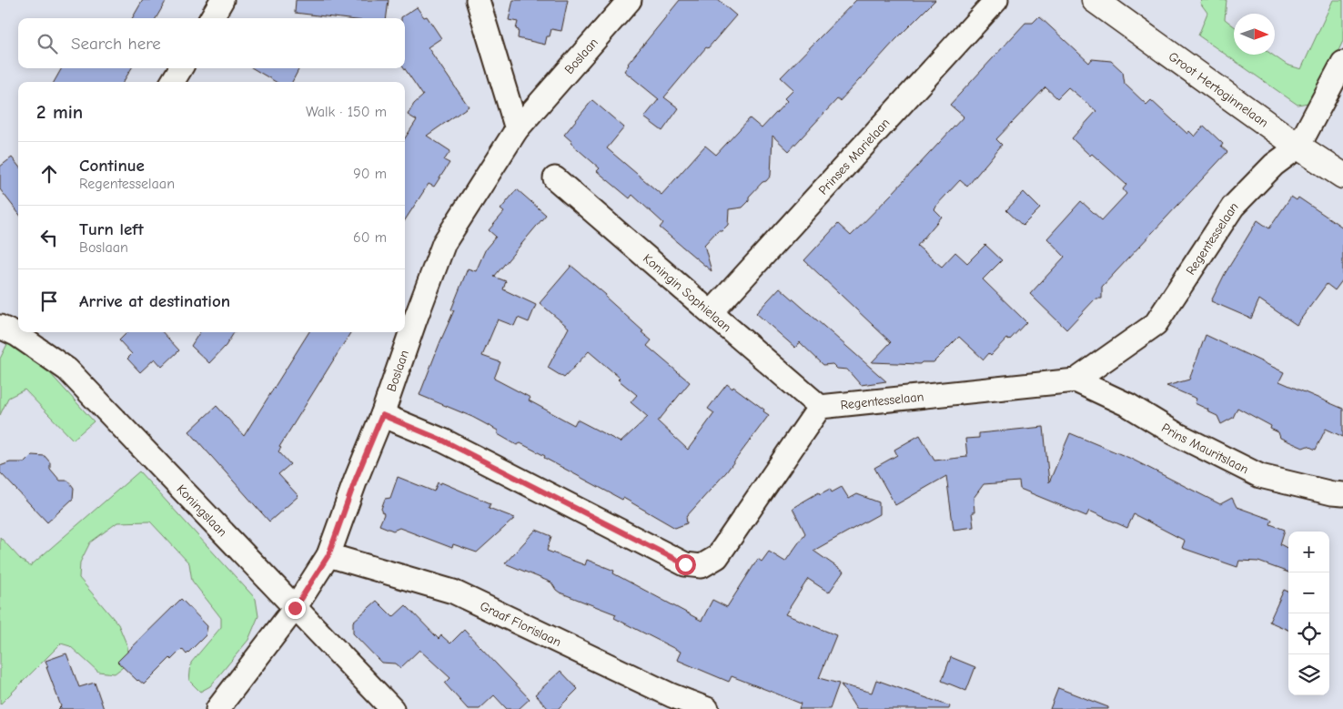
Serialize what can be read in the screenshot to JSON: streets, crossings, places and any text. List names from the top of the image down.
{
  "streets": {
    "main road": ["Groot Hertoginnelaan"],
    "street": [
      "Boslaan",
      "Prinses Marielaan",
      "Regentesselaan",
      "Koningin Sophielaan",
      "Prins Mauritslaan",
      "Koningslaan",
      "Graaf Florislaan"
    ]
  },
  "crossings": [
    ["Boslaan", "Koningslaan"],
    ["Boslaan", "Graaf Florislaan"],
    ["Groot Hertoginnelaan", "Regentesselaan"],
    ["Prinses Marielaan", "Koningin Sophielaan"],
    ["Regentesselaan", "Koningin Sophielaan"],
    ["Regentesselaan", "Prins Mauritslaan"]
  ],
  "north": "right",
  "page": {
    "search": "Search here",
    "heading": ["2 min", "Walk · 150 m"],
    "list": [
      ["Continue", "Regentesselaan", "90 m"],
      ["Turn left", "Boslaan", "60 m"],
      "Arrive at destination"
    ],
    "map_buttons": ["+", "−"]
  }
}
